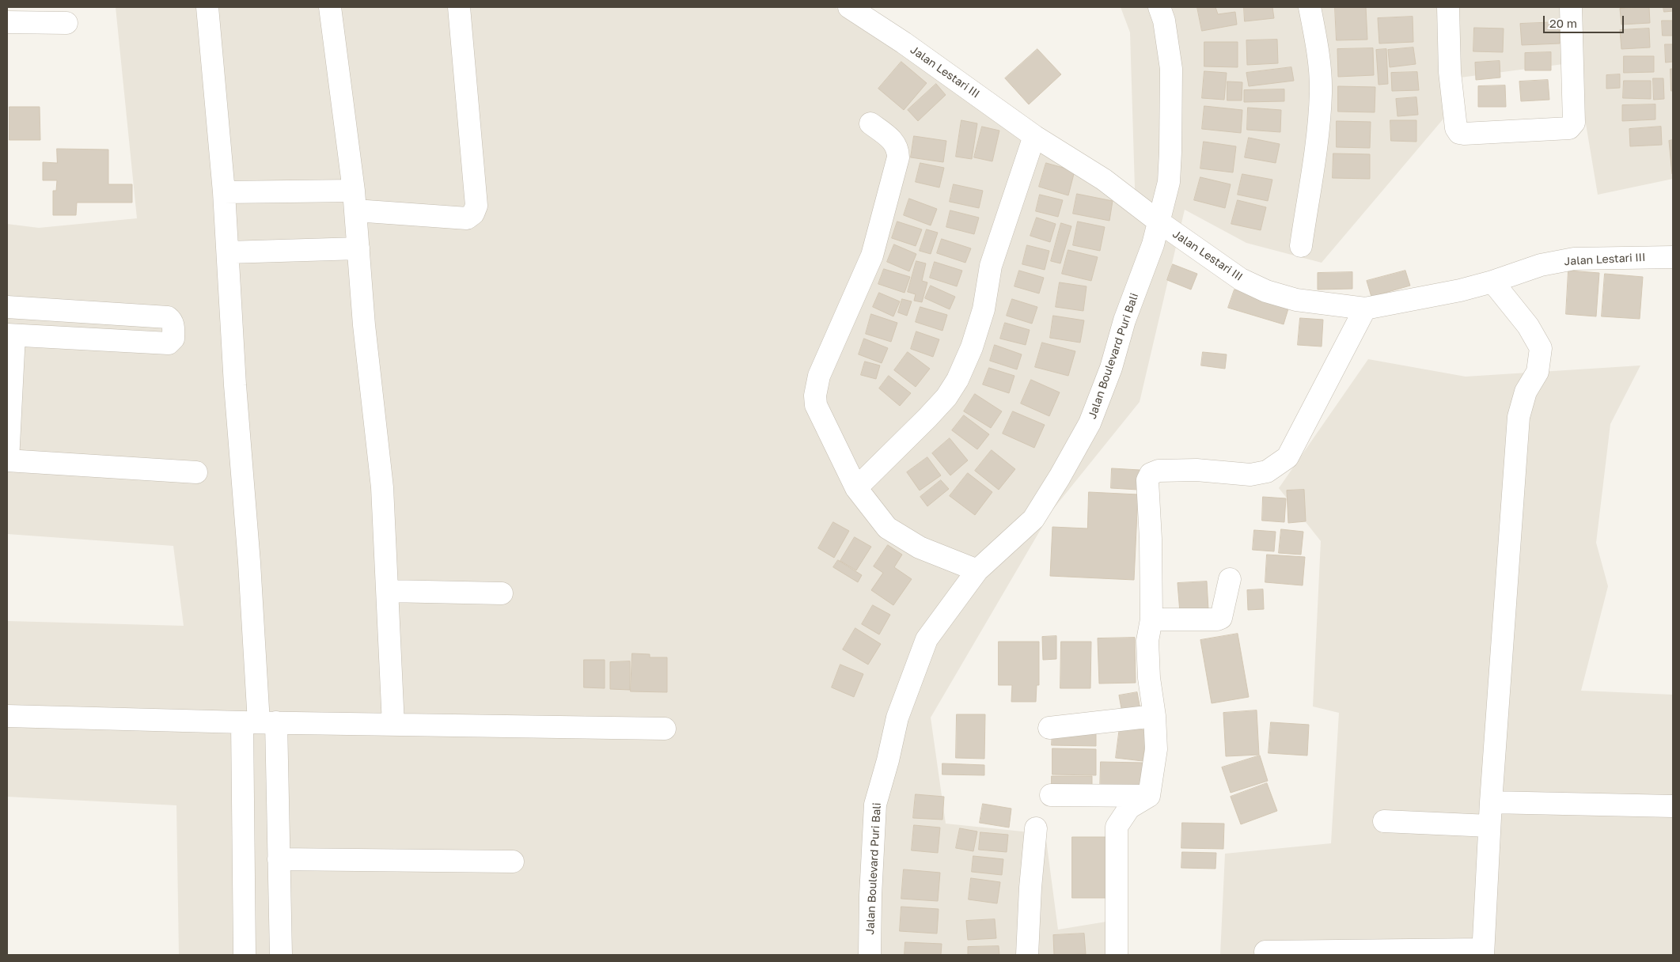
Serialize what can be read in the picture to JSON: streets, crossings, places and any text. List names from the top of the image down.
{
  "streets": {
    "street": ["Jalan Lestari III", "Jalan Boulevard Puri Bali"]
  },
  "crossings": [
    ["Jalan Lestari III", "Jalan Boulevard Puri Bali"]
  ],
  "scale_bar": "20 m"
}
